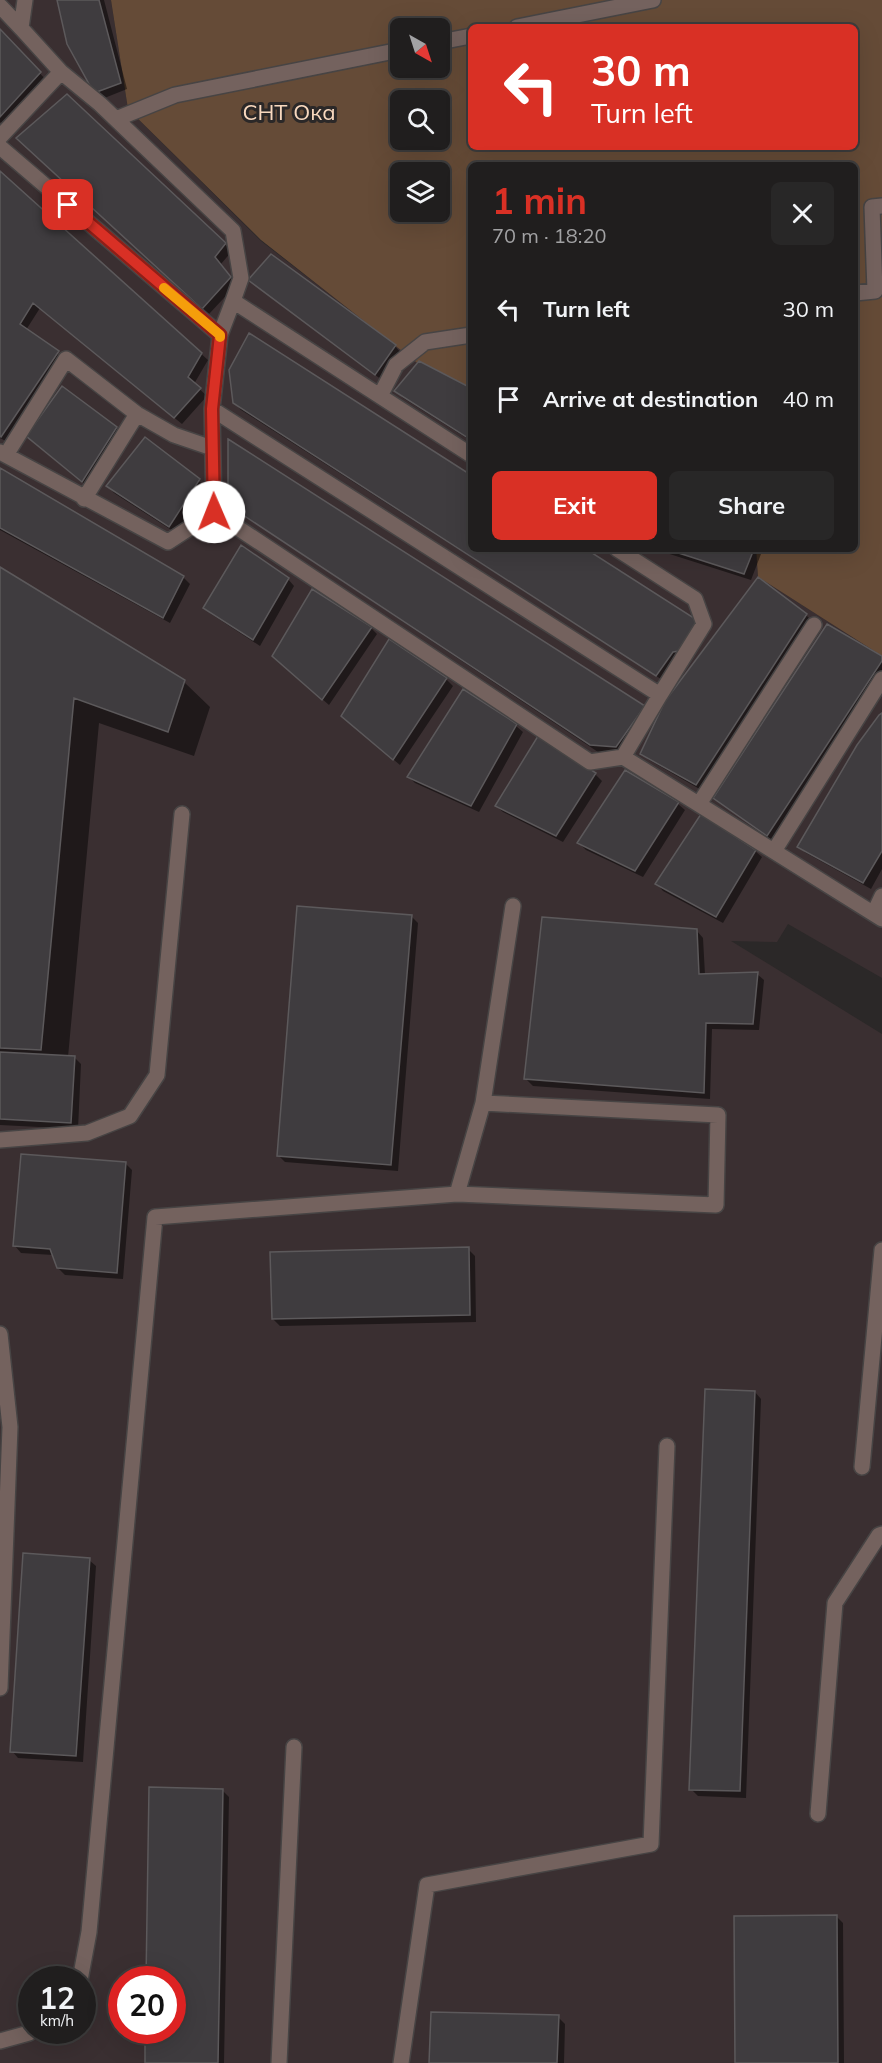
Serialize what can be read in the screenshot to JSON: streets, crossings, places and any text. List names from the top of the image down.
{
  "parks": ["СНТ Ока"],
  "north": "bottom right",
  "page": {
    "turn": ["30 m", "Turn left"],
    "heading": ["1 min", "70 m · 18:20"],
    "list": [
      {
        "name": "Turn left",
        "value": "30 m"
      },
      {
        "name": "Arrive at destination",
        "value": "40 m"
      }
    ],
    "buttons": ["Exit", "Share"],
    "speed": "12 km/h",
    "limit": "20"
  }
}
